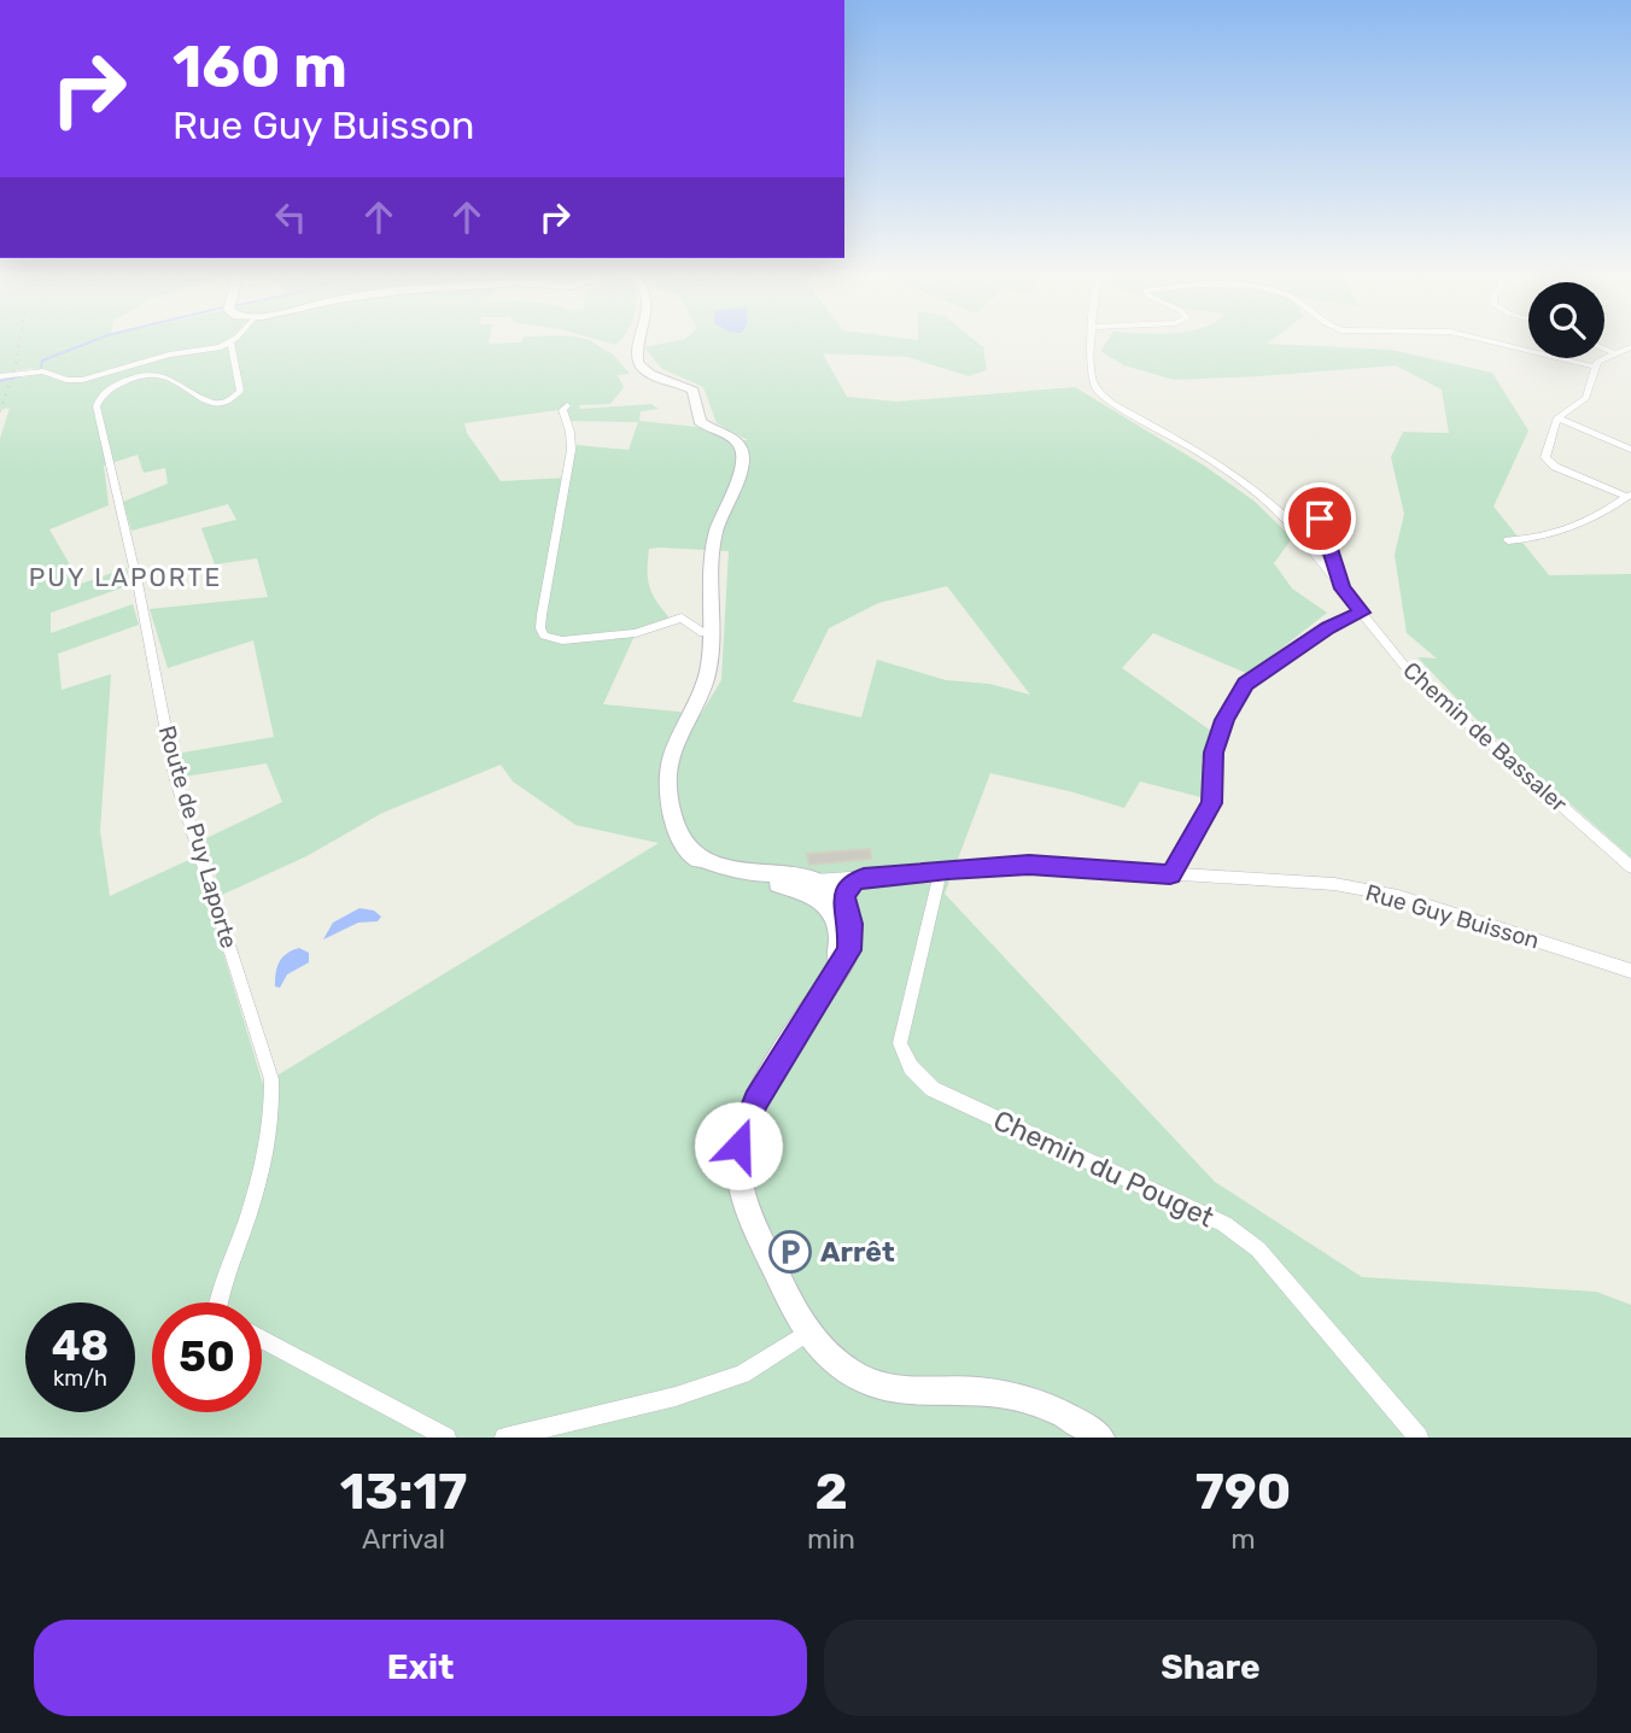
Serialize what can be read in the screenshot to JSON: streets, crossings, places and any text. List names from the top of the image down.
{
  "streets": {
    "street": [
      "Chemin de Bassaler",
      "Route de Puy Laporte",
      "Rue Guy Buisson",
      "Chemin du Pouget"
    ]
  },
  "crossings": [
    ["Rue Guy Buisson", "Chemin du Pouget"]
  ],
  "districts": ["PUY LAPORTE"],
  "places": {
    "parking": ["Arrêt"]
  },
  "page": {
    "turn": ["160 m", "Rue Guy Buisson"],
    "speed": "48 km/h",
    "limit": "50",
    "eta": [
      "13:17",
      "Arrival",
      "2",
      "min",
      "790",
      "m"
    ],
    "buttons": ["Exit", "Share"]
  }
}
